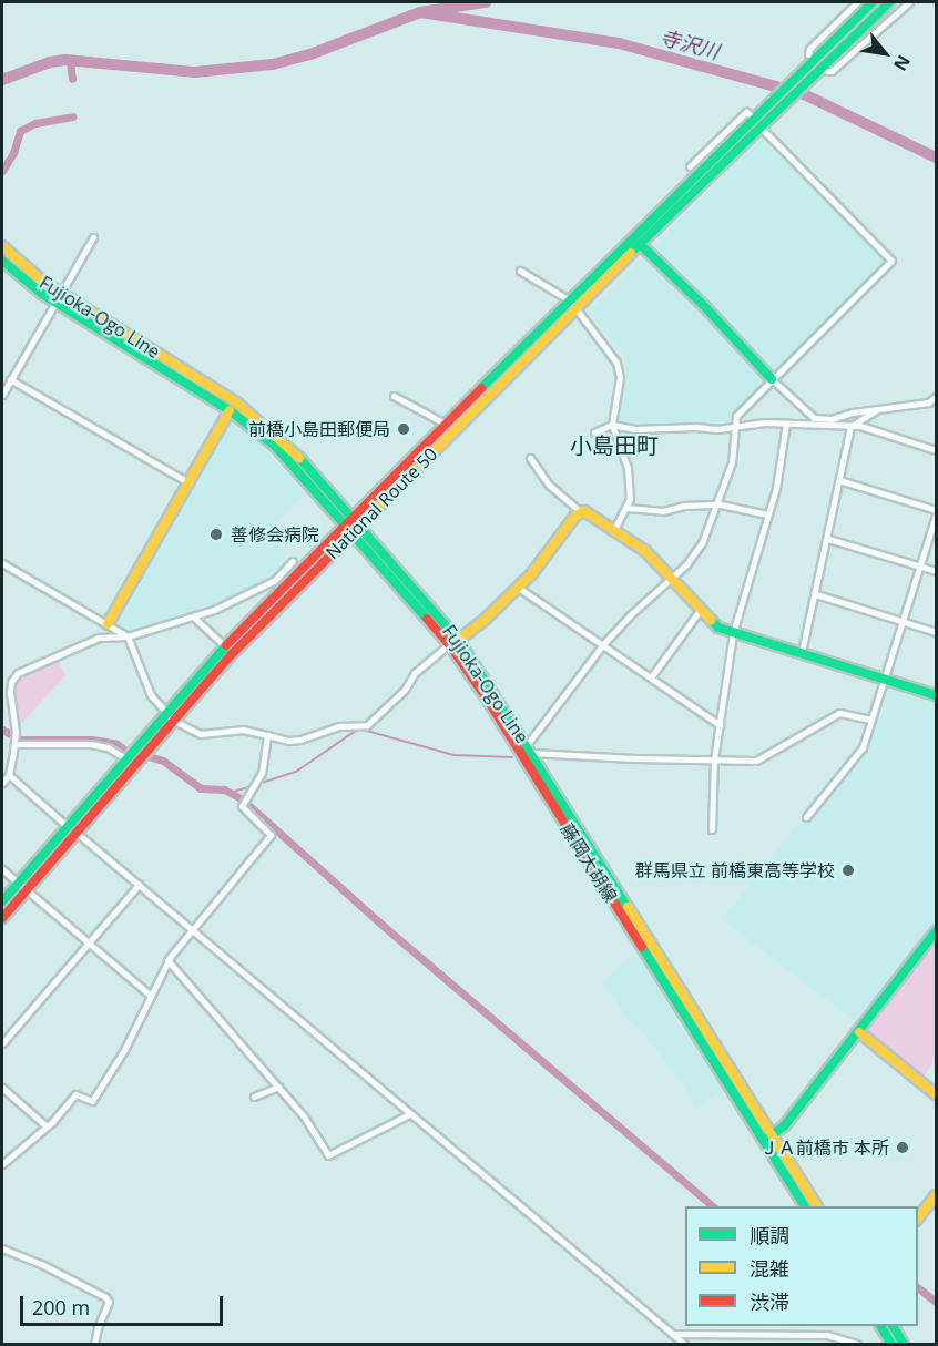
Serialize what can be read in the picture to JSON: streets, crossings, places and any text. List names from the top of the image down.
{
  "streets": {
    "main road": ["Fujioka-Ogo Line", "National Route 50", "藤岡大胡線"]
  },
  "crossings": [
    ["Fujioka-Ogo Line", "National Route 50"],
    ["Fujioka-Ogo Line", "藤岡大胡線"],
    ["National Route 50", "藤岡大胡線"]
  ],
  "districts": ["小島田町"],
  "water": ["寺沢川"],
  "places": [
    "前橋小島田郵便局",
    "善修会病院",
    "群馬県立 前橋東高等学校",
    "ＪＡ前橋市 本所"
  ],
  "legend": ["順調", "混雑", "渋滞"],
  "scale_bar": "200 m",
  "north": "bottom right"
}
